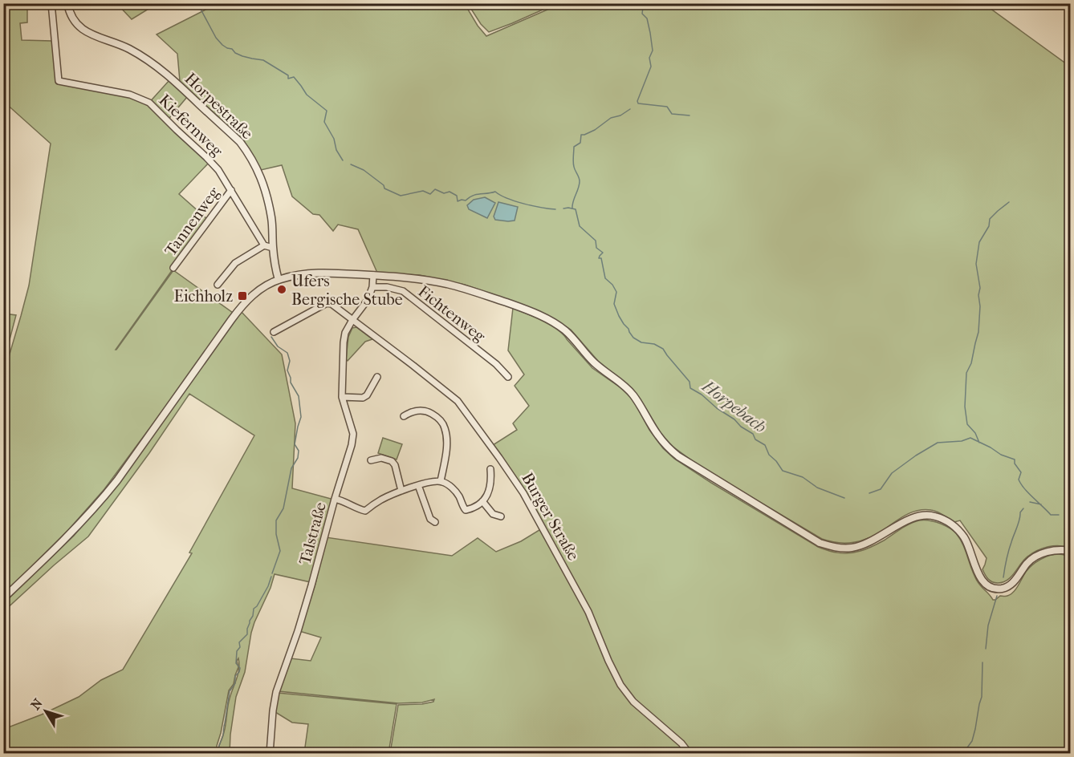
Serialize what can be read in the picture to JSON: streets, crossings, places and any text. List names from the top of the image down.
{
  "streets": {
    "street": [
      "Horpestraße",
      "Kiefernweg",
      "Tannenweg",
      "Fichtenweg",
      "Burger Straße",
      "Talstraße"
    ]
  },
  "crossings": [
    ["Kiefernweg", "Tannenweg"],
    ["Fichtenweg", "Talstraße"],
    ["Burger Straße", "Talstraße"]
  ],
  "water": ["Horpebach"],
  "places": {
    "other": ["Ufers Bergische Stube"],
    "transit": ["Eichholz"]
  },
  "north": "top left"
}
